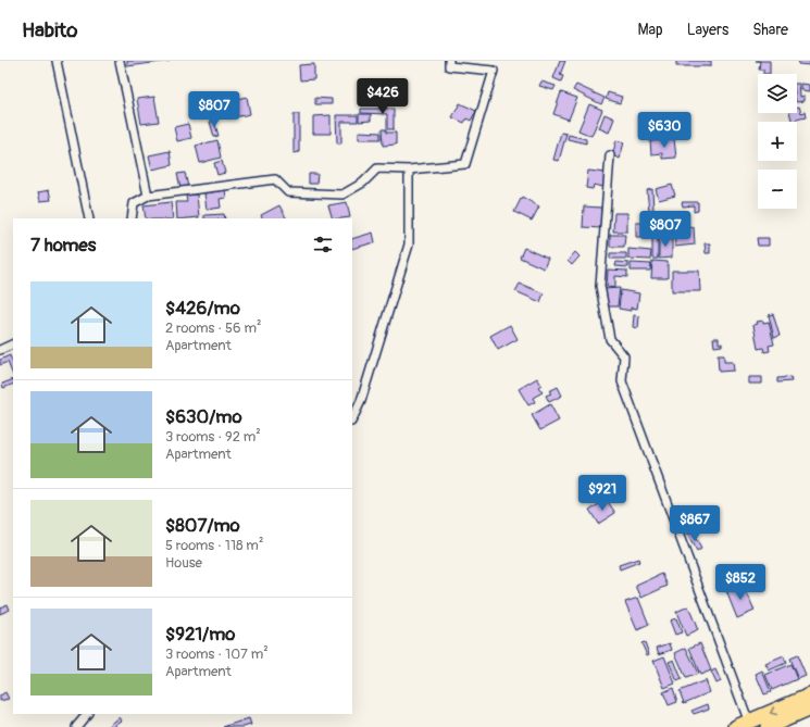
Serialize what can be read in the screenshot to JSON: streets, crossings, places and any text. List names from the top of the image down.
{
  "page": {
    "header": "Habito",
    "nav": ["Map", "Layers", "Share"],
    "map_buttons": ["+", "−"],
    "price": [
      "$426",
      "$807",
      "$630",
      "$807",
      "$921",
      "$867",
      "$852"
    ],
    "heading": "7 homes",
    "list": [
      {
        "name": "$426/mo",
        "note": "2 rooms · 56 m² · Apartment"
      },
      {
        "name": "$630/mo",
        "note": "3 rooms · 92 m² · Apartment"
      },
      {
        "name": "$807/mo",
        "note": "5 rooms · 118 m² · House"
      },
      {
        "name": "$921/mo",
        "note": "3 rooms · 107 m² · Apartment"
      }
    ]
  }
}
